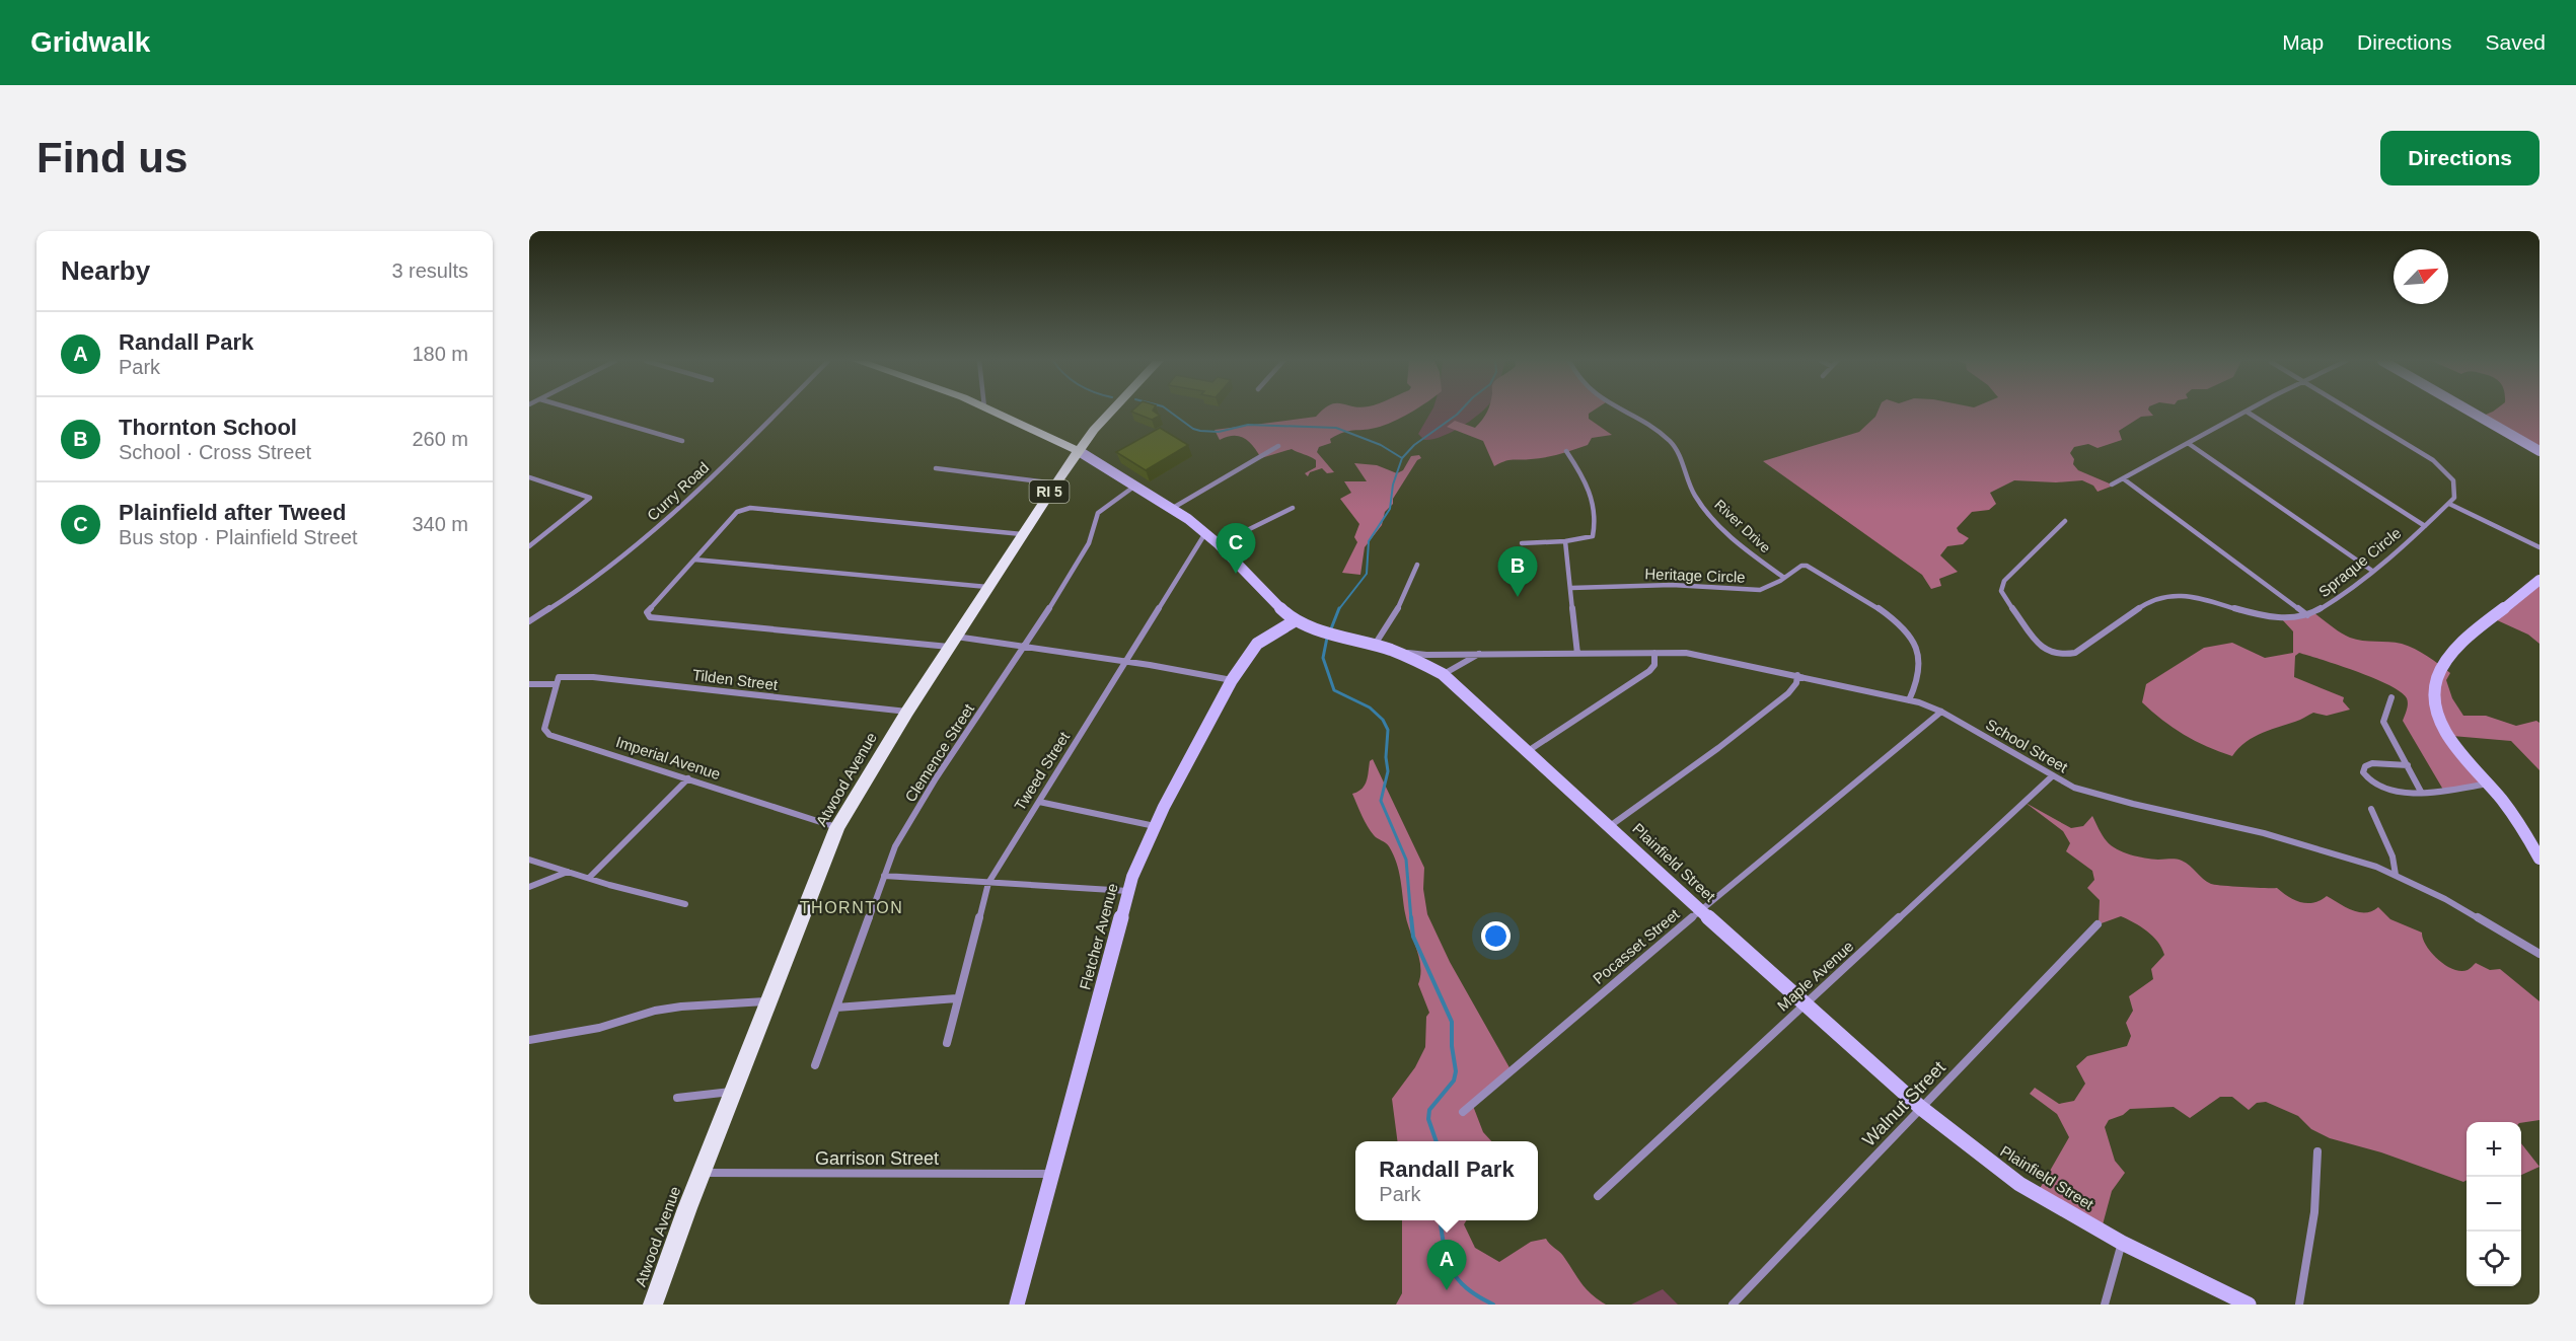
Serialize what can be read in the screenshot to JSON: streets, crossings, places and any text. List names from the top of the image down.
{
  "streets": {
    "main road": [
      "RI 5",
      "Atwood Avenue",
      "Plainfield Street",
      "Fletcher Avenue"
    ],
    "street": [
      "Curry Road",
      "River Drive",
      "Spraque Circle",
      "Heritage Circle",
      "Tilden Street",
      "School Street",
      "Clemence Street",
      "Imperial Avenue",
      "Tweed Street",
      "Pocasset Street",
      "Maple Avenue",
      "Walnut Street",
      "Garrison Street"
    ]
  },
  "crossings": [
    ["River Drive", "Heritage Circle"],
    ["Heritage Circle", "School Street"],
    ["Tilden Street", "Imperial Avenue"],
    ["Tilden Street", "Atwood Avenue"],
    ["School Street", "Plainfield Street"],
    ["School Street", "Pocasset Street"],
    ["School Street", "Maple Avenue"],
    ["Clemence Street", "Plainfield Street"],
    ["Imperial Avenue", "Atwood Avenue"],
    ["Tweed Street", "Plainfield Street"],
    ["Atwood Avenue", "Plainfield Street"],
    ["Atwood Avenue", "Garrison Street"],
    ["Plainfield Street", "Fletcher Avenue"],
    ["Plainfield Street", "Pocasset Street"],
    ["Plainfield Street", "Maple Avenue"],
    ["Plainfield Street", "Walnut Street"],
    ["Fletcher Avenue", "Garrison Street"]
  ],
  "districts": ["THORNTON"],
  "north": "top right",
  "page": {
    "header": "Gridwalk",
    "nav": ["Map", "Directions", "Saved"],
    "buttons": "Directions",
    "title": "Find us",
    "heading": ["Nearby", "3 results"],
    "list": [
      {
        "mark": "A",
        "name": "Randall Park",
        "note": "Park",
        "value": "180 m"
      },
      {
        "mark": "B",
        "name": "Thornton School",
        "note": "School · Cross Street",
        "value": "260 m"
      },
      {
        "mark": "C",
        "name": "Plainfield after Tweed",
        "note": "Bus stop · Plainfield Street",
        "value": "340 m"
      }
    ],
    "pins": ["C", "B", "A"],
    "map_buttons": ["+", "−"],
    "popup": ["Randall Park", "Park"]
  }
}
